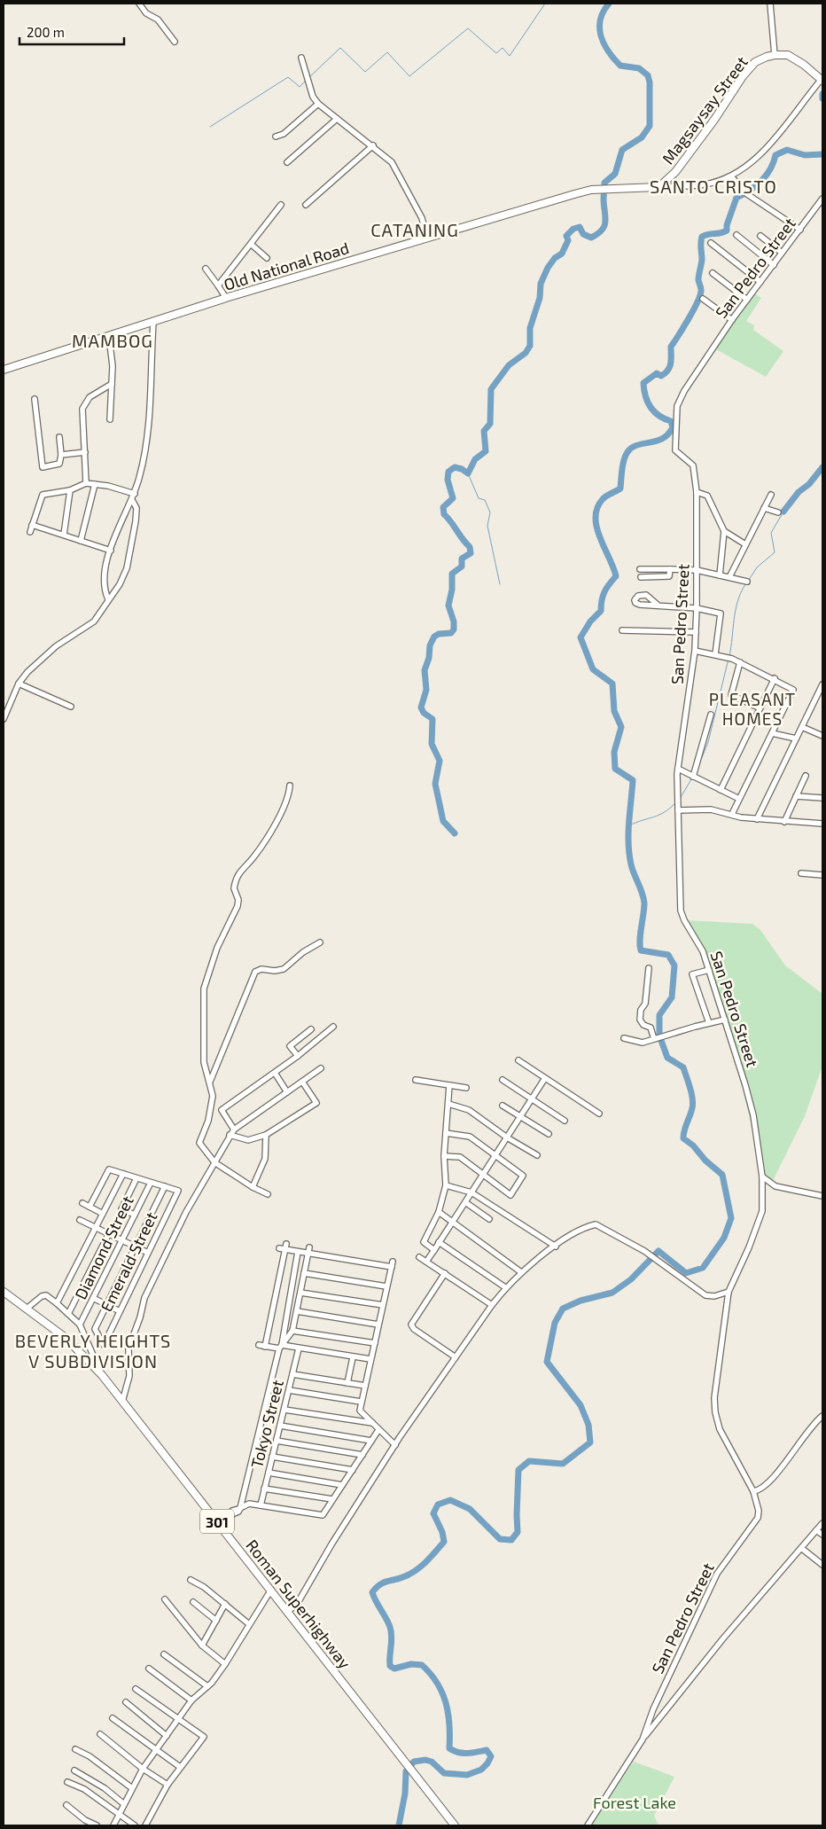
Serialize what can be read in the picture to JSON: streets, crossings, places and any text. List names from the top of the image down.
{
  "streets": {
    "main road": [
      "Magsaysay Street",
      "Old National Road",
      "301",
      "Roman Superhighway"
    ],
    "street": [
      "San Pedro Street",
      "Diamond Street",
      "Emerald Street",
      "Tokyo Street"
    ]
  },
  "crossings": [
    ["Magsaysay Street", "Old National Road"]
  ],
  "districts": [
    "SANTO CRISTO",
    "CATANING",
    "MAMBOG",
    "PLEASANT HOMES",
    "BEVERLY HEIGHTS V SUBDIVISION"
  ],
  "parks": ["Forest Lake"],
  "scale_bar": "200 m"
}
